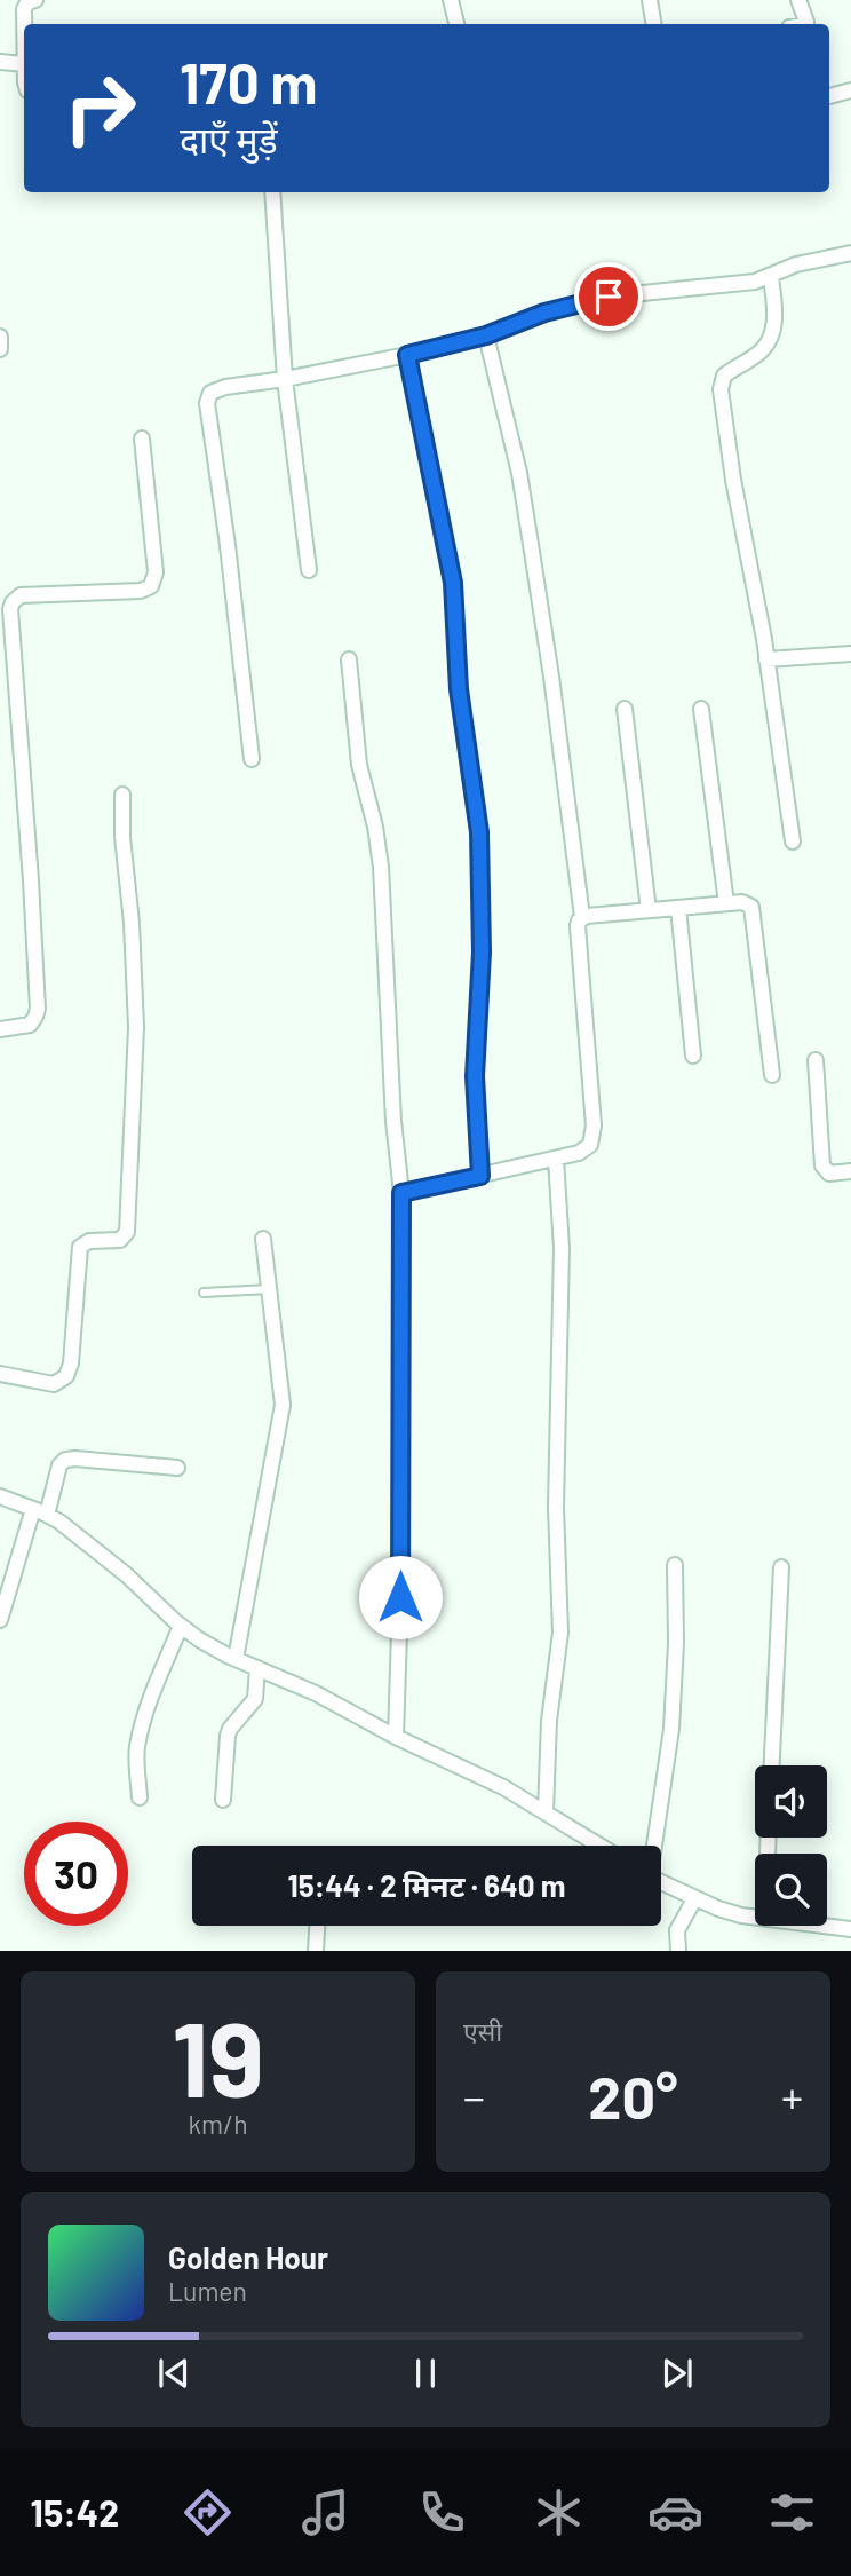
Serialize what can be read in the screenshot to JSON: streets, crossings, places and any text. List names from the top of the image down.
{
  "page": {
    "turn": ["170 m", "दाएँ मुड़ें"],
    "limit": "30",
    "trip": "15:44 · 2 मिनट · 640 m",
    "tile": [
      ["19", "km/h"],
      "एसी"
    ],
    "heat": ["−", "20°", "+"],
    "song": ["Golden Hour", "Lumen"],
    "tabs": "15:42"
  }
}
